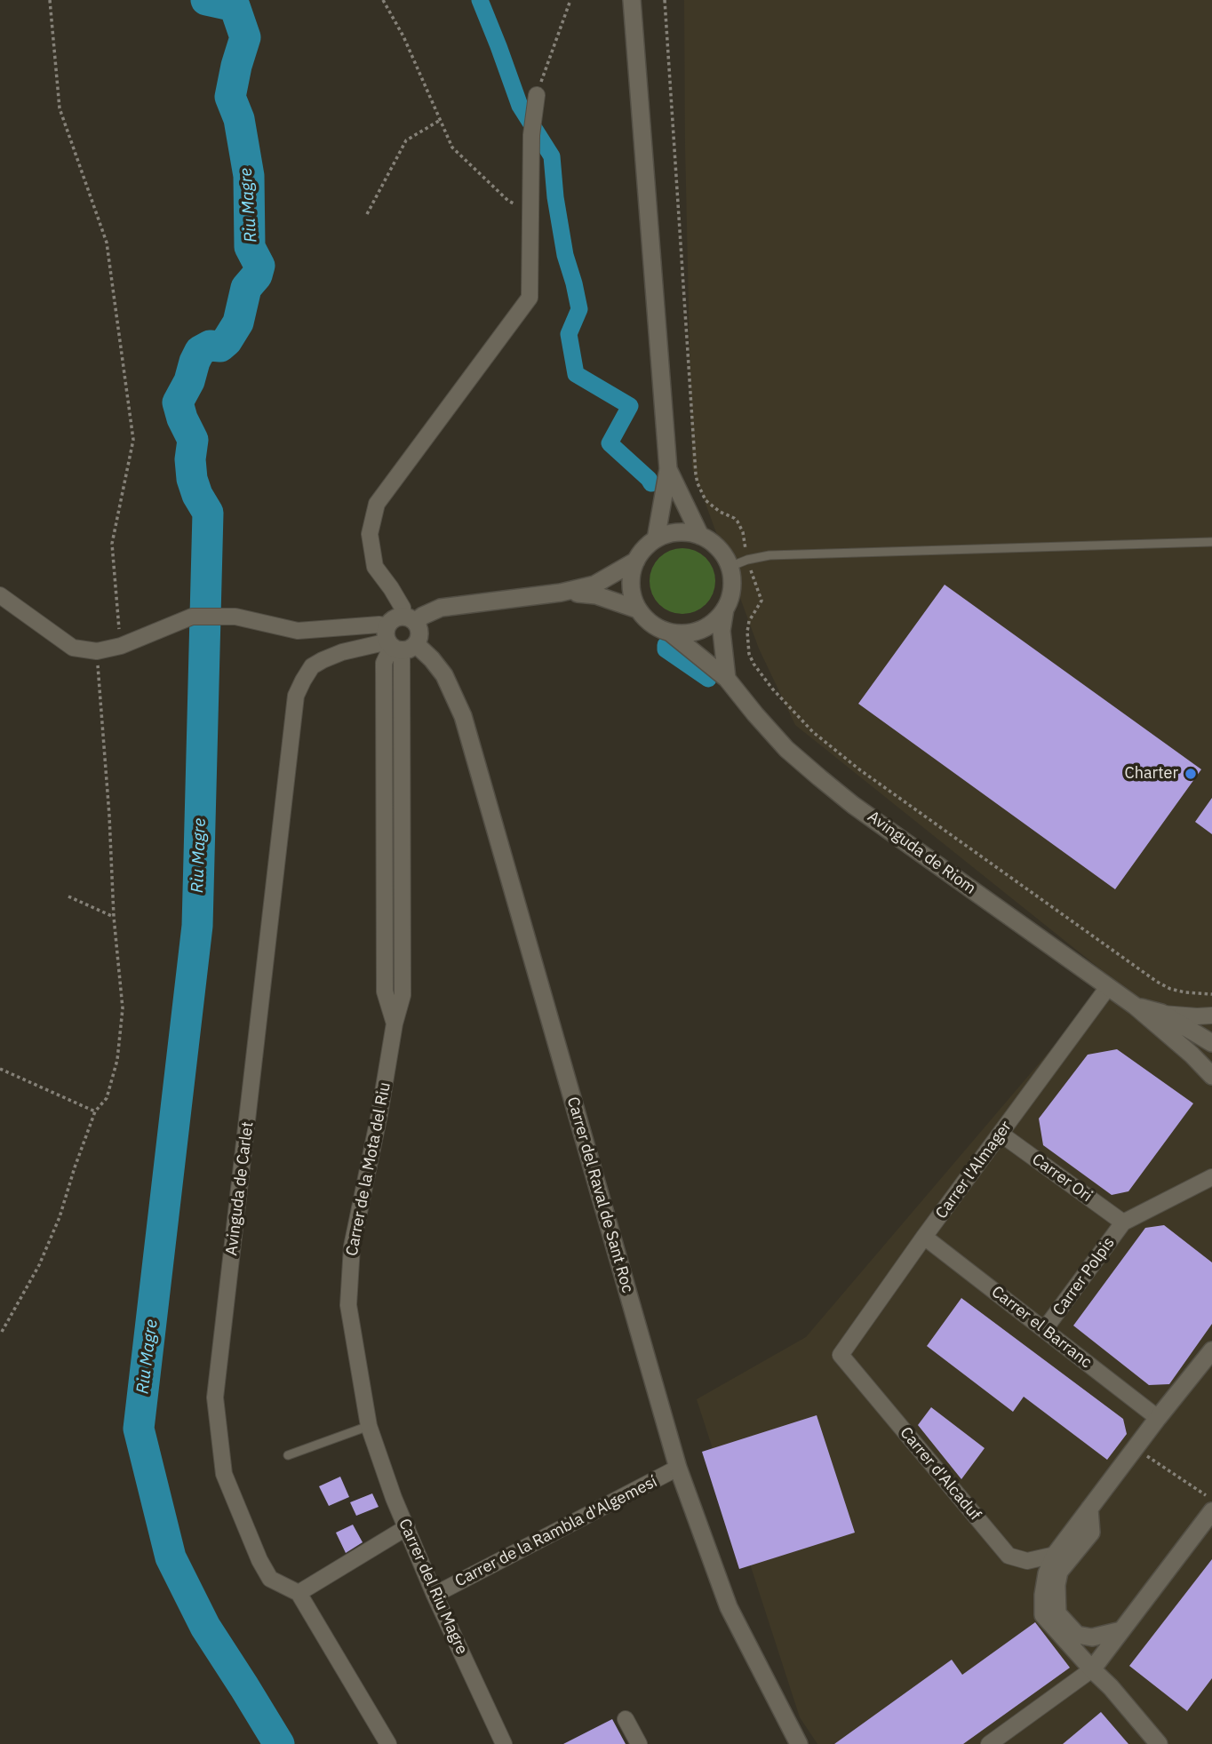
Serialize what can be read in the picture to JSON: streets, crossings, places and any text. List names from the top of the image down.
{
  "streets": {
    "street": [
      "Avinguda de Riom",
      "Carrer de la Mota del Riu",
      "Carrer l'Almager",
      "Carrer Ori",
      "Avinguda de Carlet",
      "Carrer del Raval de Sant Roc",
      "Carrer Polpis",
      "Carrer el Barranc",
      "Carrer d'Alcaduf",
      "Carrer de la Rambla d'Algemesí",
      "Carrer del Riu Magre"
    ]
  },
  "crossings": [
    ["Avinguda de Riom", "Carrer l'Almager"],
    ["Carrer de la Mota del Riu", "Avinguda de Carlet"],
    ["Carrer de la Mota del Riu", "Carrer del Raval de Sant Roc"],
    ["Carrer de la Mota del Riu", "Carrer del Riu Magre"],
    ["Carrer l'Almager", "Carrer Ori"],
    ["Carrer l'Almager", "Carrer el Barranc"],
    ["Carrer l'Almager", "Carrer d'Alcaduf"],
    ["Carrer Ori", "Carrer Polpis"],
    ["Avinguda de Carlet", "Carrer del Raval de Sant Roc"],
    ["Carrer del Raval de Sant Roc", "Carrer de la Rambla d'Algemesí"],
    ["Carrer Polpis", "Carrer el Barranc"],
    ["Carrer de la Rambla d'Algemesí", "Carrer del Riu Magre"]
  ],
  "water": ["Riu Magre"],
  "places": ["Charter"]
}
